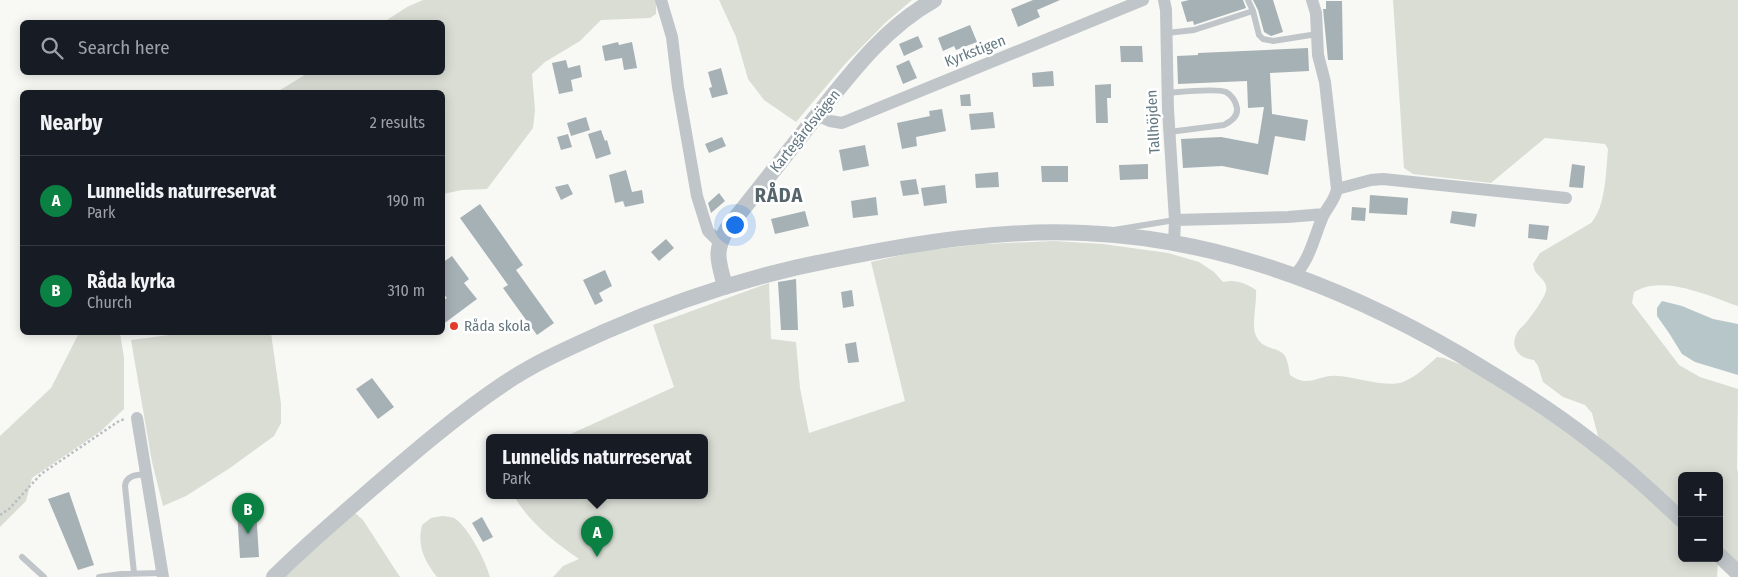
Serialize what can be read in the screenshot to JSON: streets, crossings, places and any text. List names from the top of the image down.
{
  "streets": {
    "street": ["Kyrkstigen", "Tallhöjden", "Kartegårdsvägen"]
  },
  "crossings": [
    ["Kyrkstigen", "Kartegårdsvägen"]
  ],
  "districts": ["RÅDA"],
  "places": ["Råda skola"],
  "page": {
    "search": "Search here",
    "heading": ["Nearby", "2 results"],
    "list": [
      {
        "mark": "A",
        "name": "Lunnelids naturreservat",
        "note": "Park",
        "value": "190 m"
      },
      {
        "mark": "B",
        "name": "Råda kyrka",
        "note": "Church",
        "value": "310 m"
      }
    ],
    "popup": ["Lunnelids naturreservat", "Park"],
    "map_buttons": ["+", "−"],
    "pins": ["B", "A"]
  }
}
